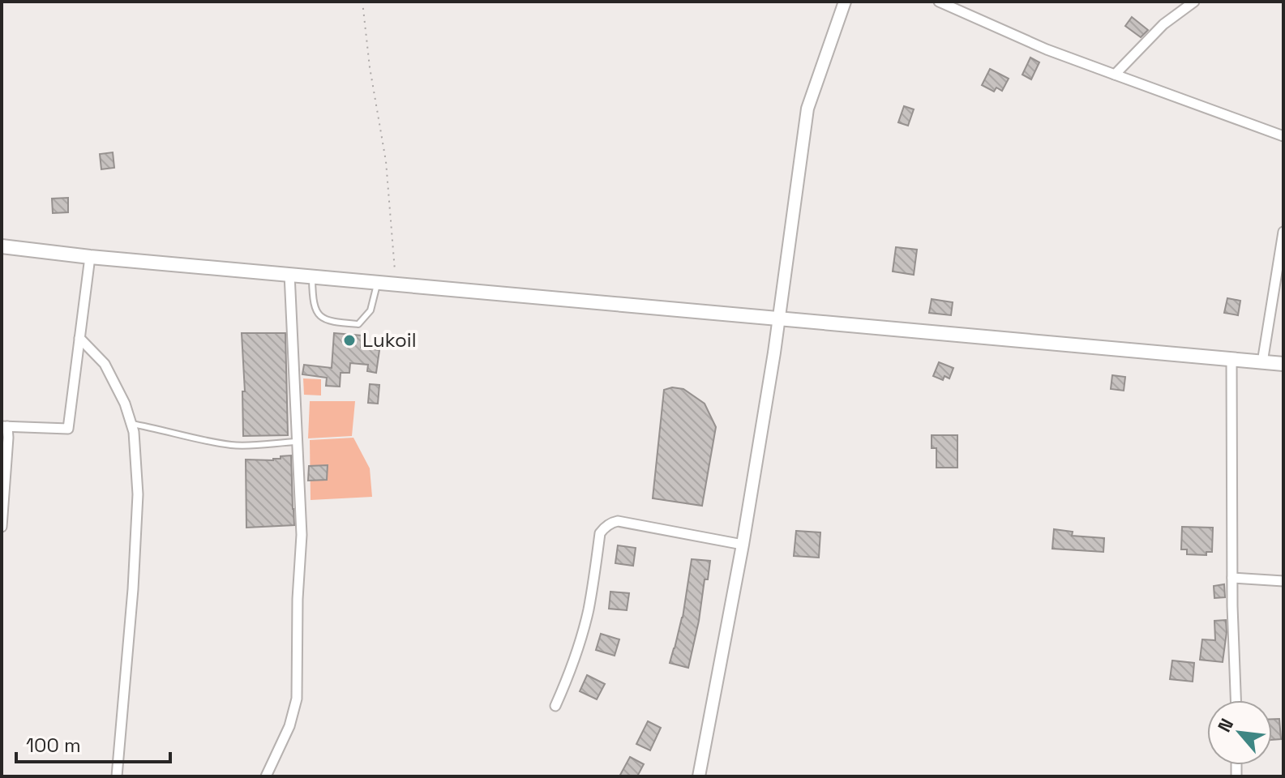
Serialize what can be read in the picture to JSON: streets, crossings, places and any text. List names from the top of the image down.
{
  "places": ["Lukoil"],
  "scale_bar": "100 m",
  "north": "top left"
}
